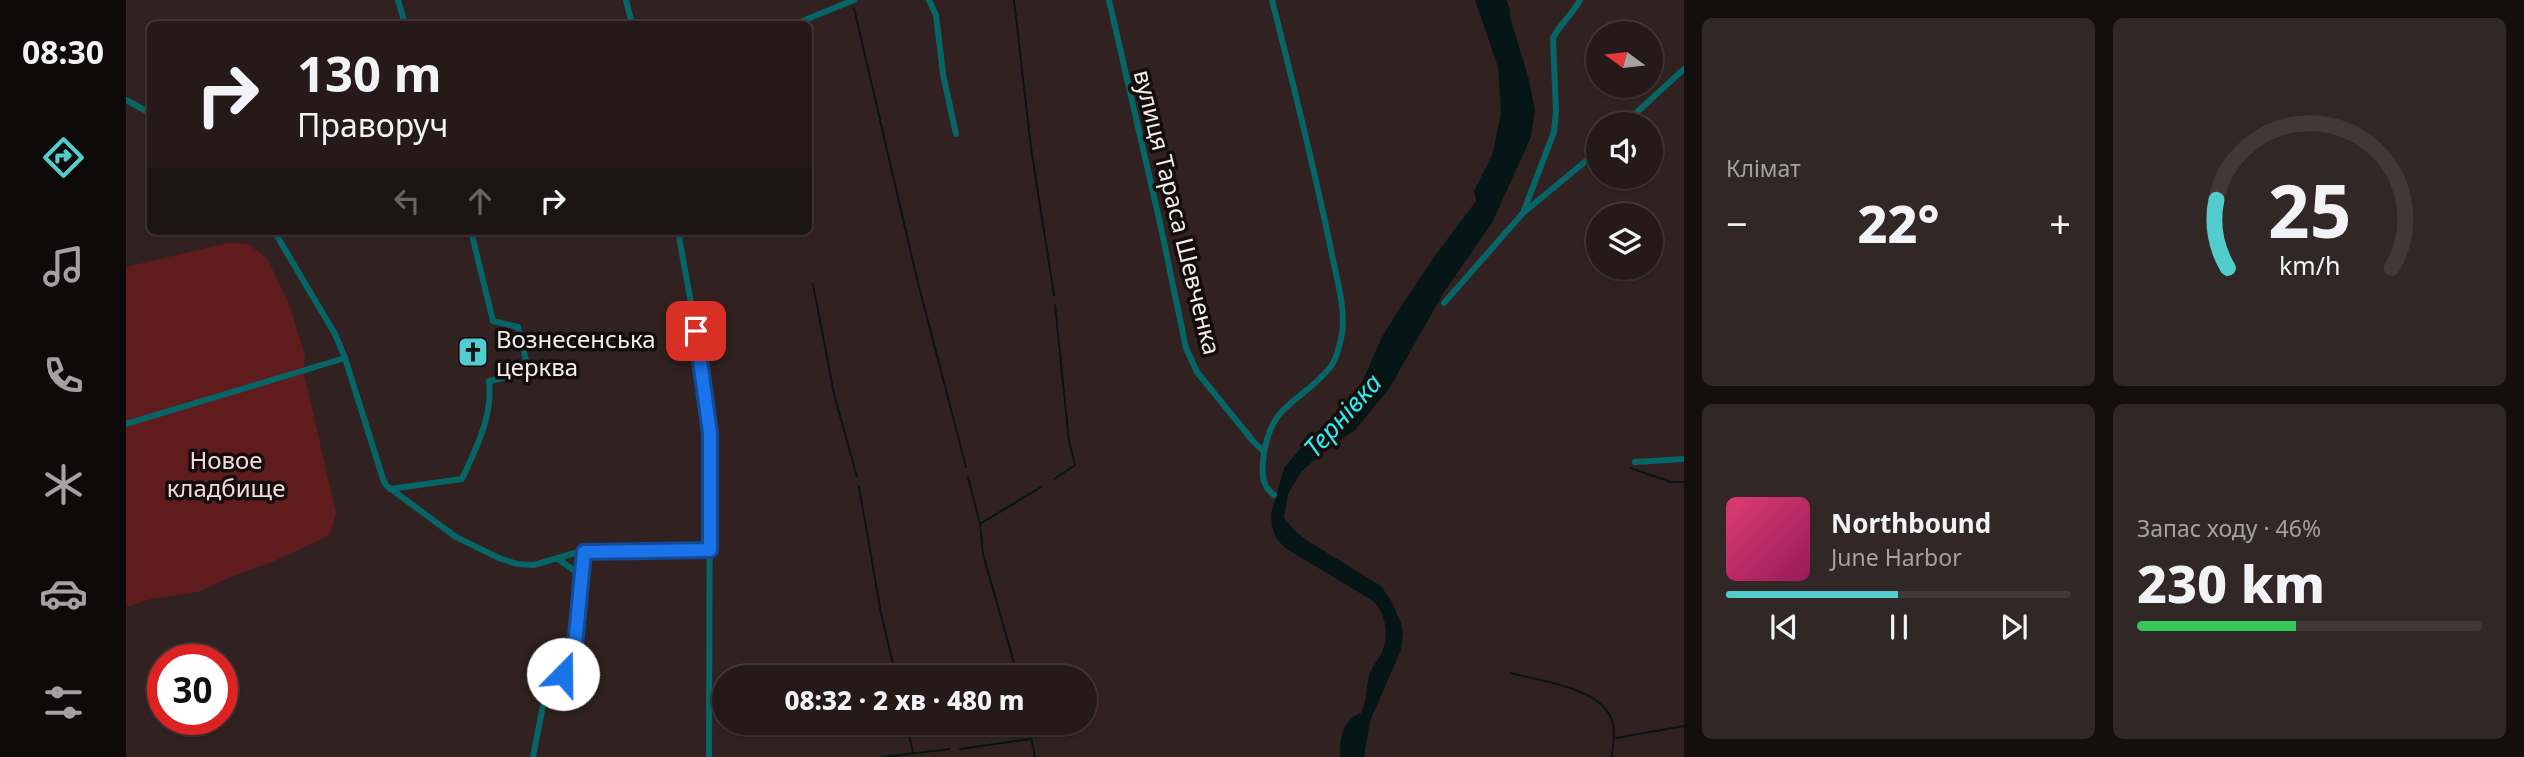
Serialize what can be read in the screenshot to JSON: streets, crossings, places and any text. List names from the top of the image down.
{
  "streets": {
    "street": ["вулиця Тараса Шевченка"]
  },
  "water": ["Тернівка"],
  "parks": ["Новое кладбище"],
  "places": {
    "church": ["Вознесенська церква"]
  },
  "north": "left",
  "page": {
    "tabs": "08:30",
    "tile": [
      "Клімат",
      ["Запас ходу · 46%", "230 km"]
    ],
    "turn": ["130 m", "Праворуч"],
    "heat": ["−", "22°", "+"],
    "song": ["Northbound", "June Harbor"],
    "limit": "30",
    "trip": "08:32 · 2 хв · 480 m",
    "gauge": ["25", "km/h"]
  }
}
